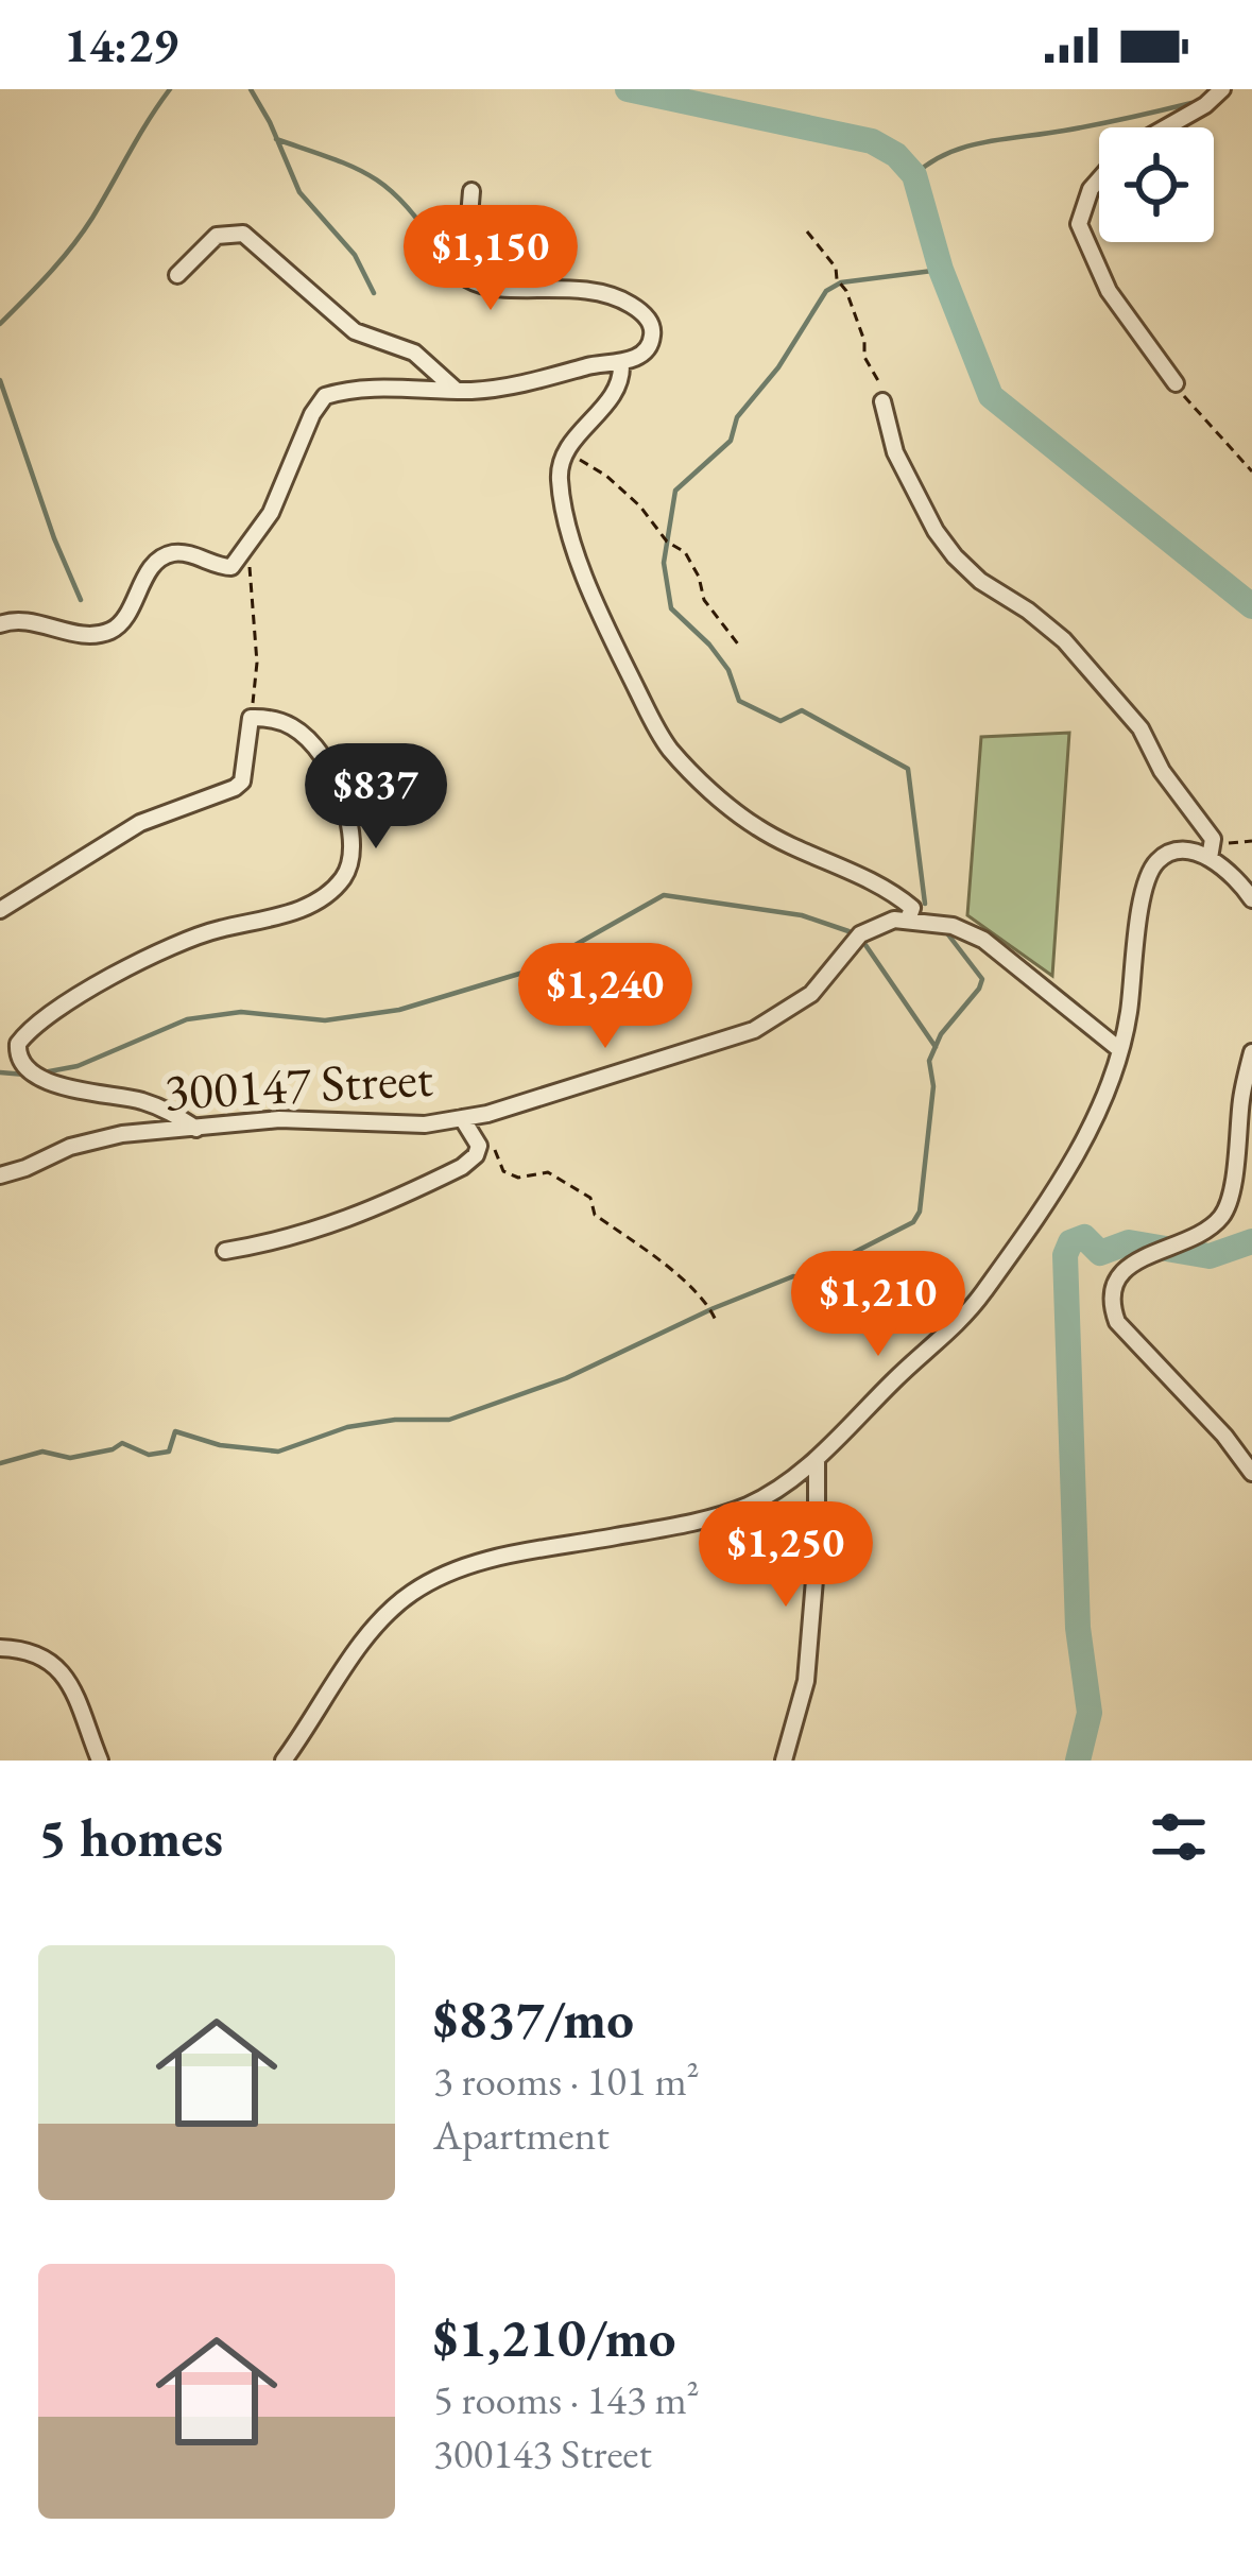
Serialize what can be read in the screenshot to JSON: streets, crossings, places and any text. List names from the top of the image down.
{
  "streets": {
    "street": ["300147 Street"]
  },
  "page": {
    "status": "14:29",
    "price": [
      "$1,150",
      "$837",
      "$1,240",
      "$1,210",
      "$1,250"
    ],
    "heading": "5 homes",
    "list": [
      {
        "name": "$837/mo",
        "note": "3 rooms · 101 m² · Apartment"
      },
      {
        "name": "$1,210/mo",
        "note": "5 rooms · 143 m² · 300143 Street"
      }
    ]
  }
}
